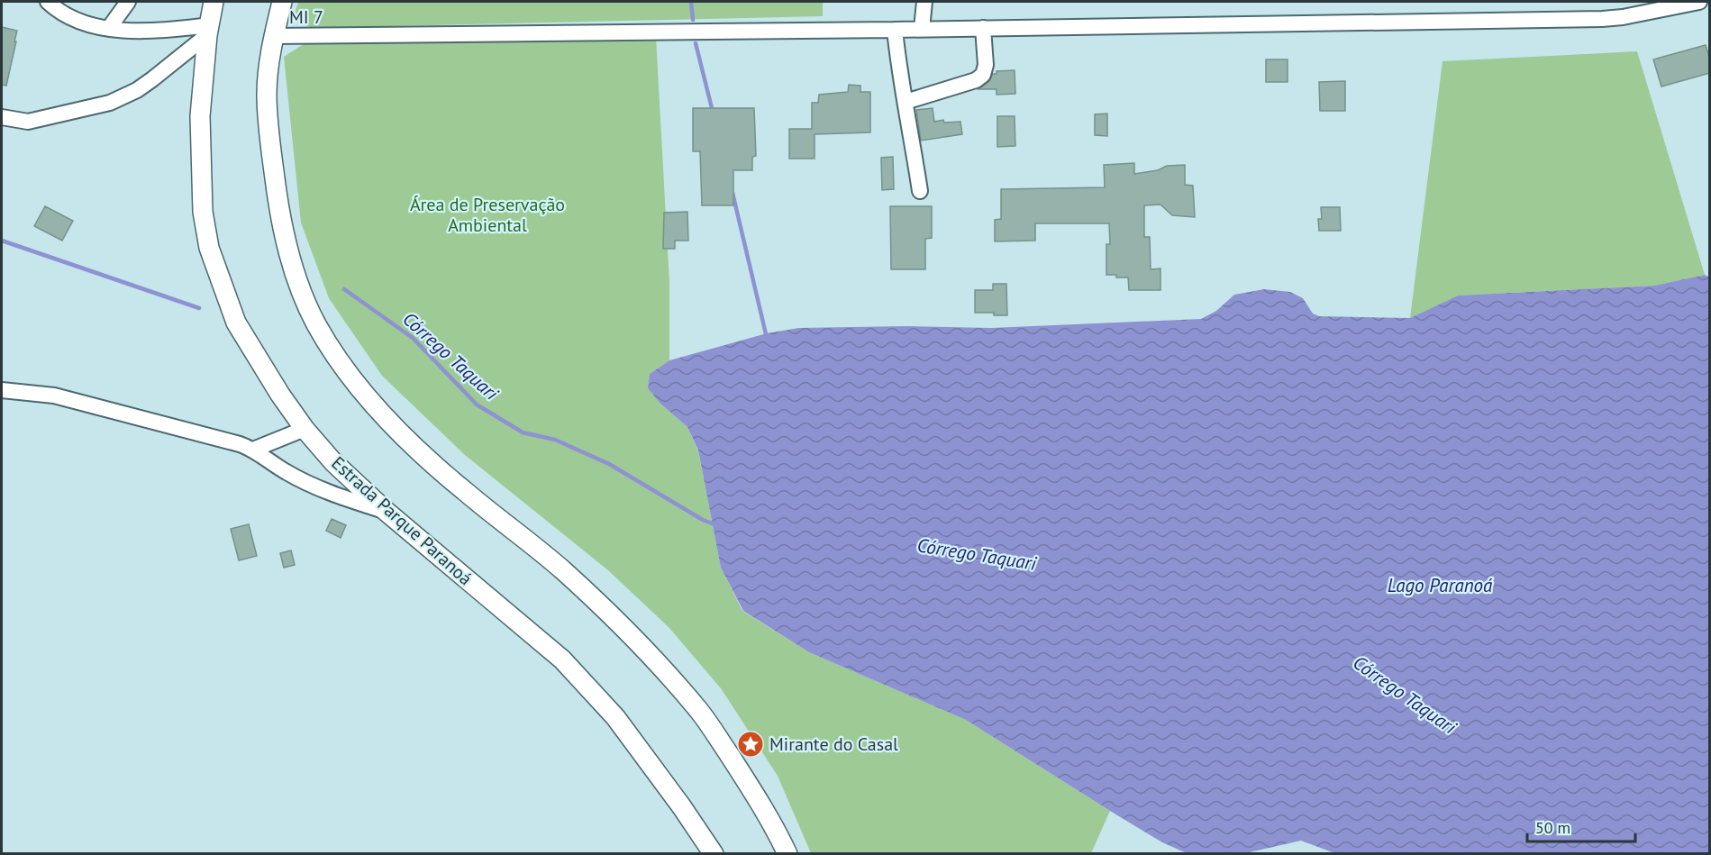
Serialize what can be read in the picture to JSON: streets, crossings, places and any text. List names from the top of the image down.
{
  "streets": {
    "main road": ["Estrada Parque Paranoá"],
    "street": ["MI 7"]
  },
  "water": ["Córrego Taquari", "Lago Paranoá"],
  "parks": ["Área de Preservação Ambiental"],
  "places": {
    "place": ["Mirante do Casal"]
  },
  "scale_bar": "50 m"
}
